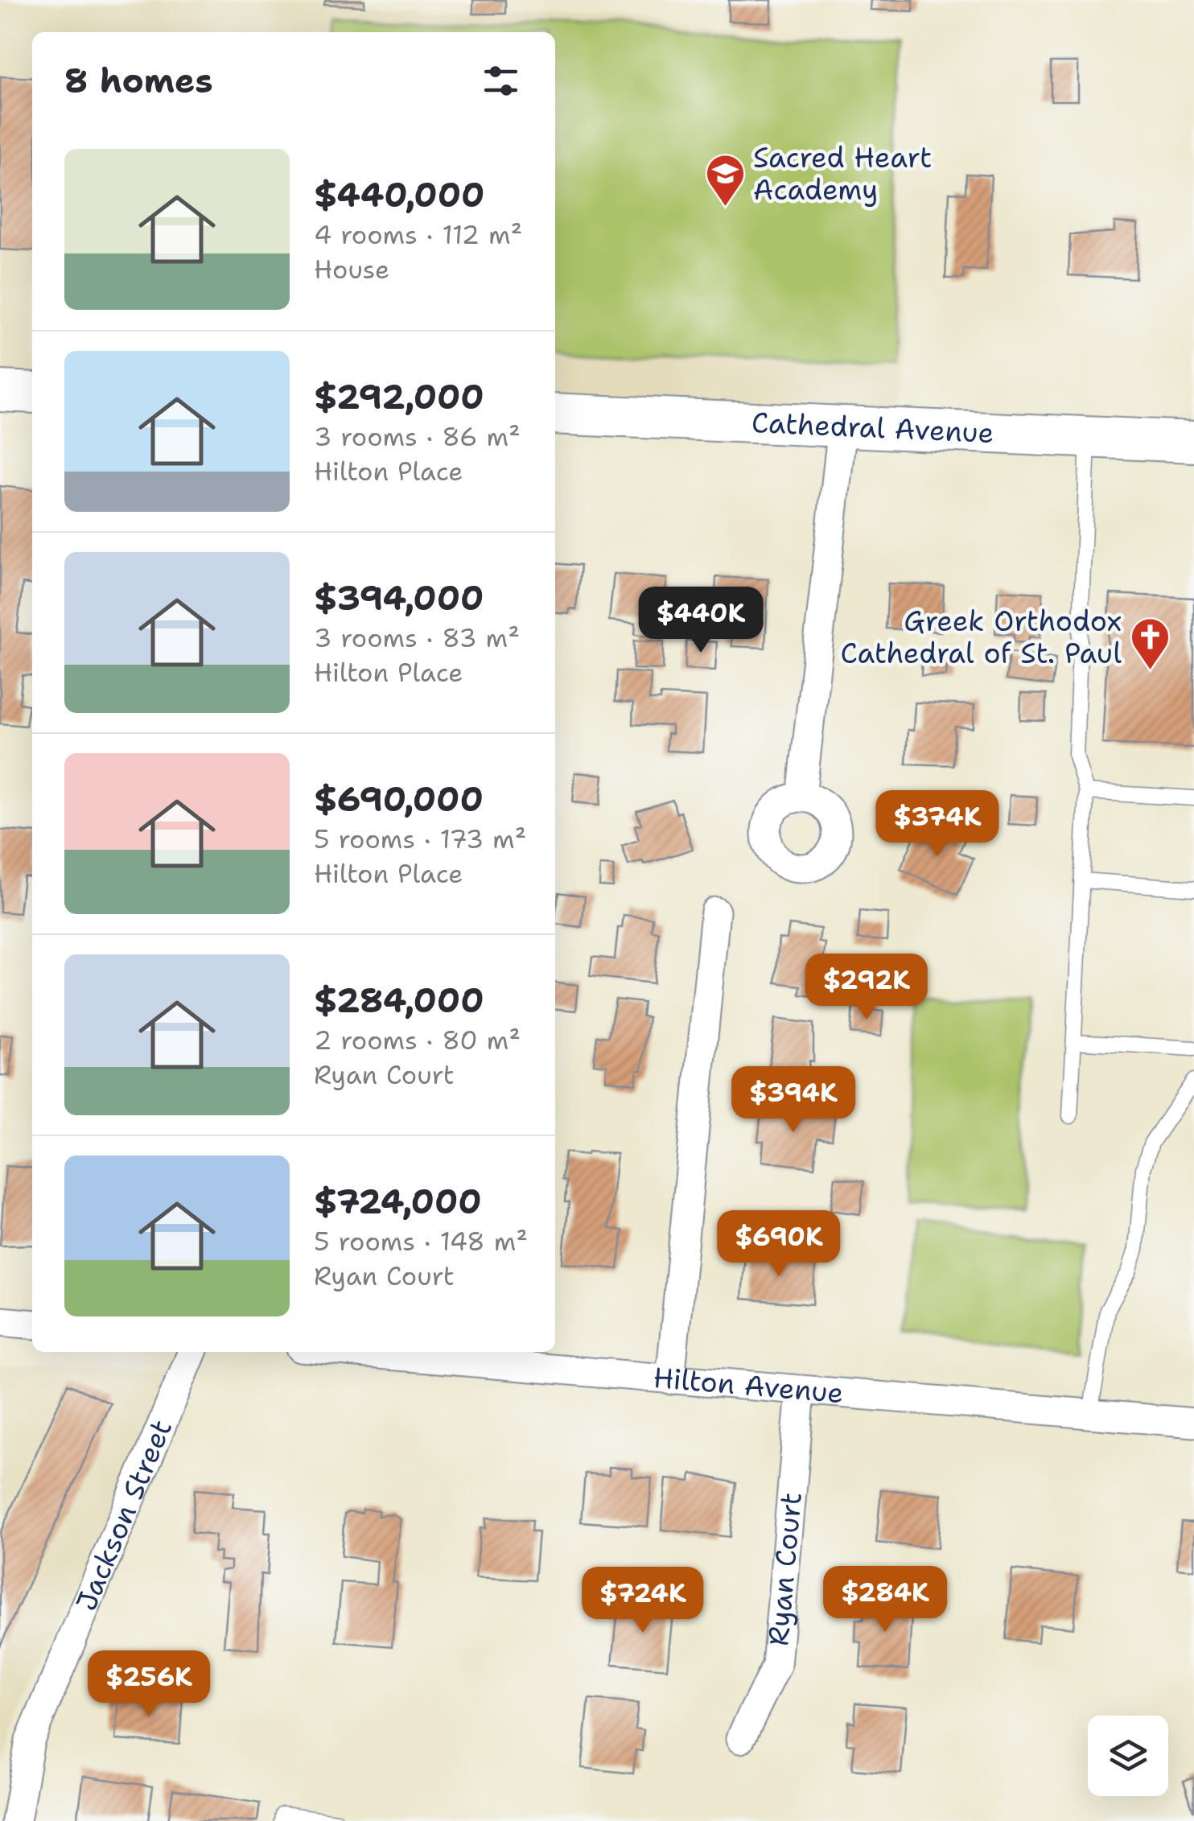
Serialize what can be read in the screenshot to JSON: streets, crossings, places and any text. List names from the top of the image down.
{
  "streets": {
    "street": [
      "Cathedral Avenue",
      "Hilton Avenue",
      "Jackson Street",
      "Ryan Court"
    ]
  },
  "crossings": [
    ["Hilton Avenue", "Ryan Court"]
  ],
  "places": {
    "school or university": ["Sacred Heart Academy"],
    "church": ["Greek Orthodox Cathedral of St. Paul"]
  },
  "page": {
    "heading": "8 homes",
    "list": [
      {
        "name": "$440,000",
        "note": "4 rooms · 112 m² · House"
      },
      {
        "name": "$292,000",
        "note": "3 rooms · 86 m² · Hilton Place"
      },
      {
        "name": "$394,000",
        "note": "3 rooms · 83 m² · Hilton Place"
      },
      {
        "name": "$690,000",
        "note": "5 rooms · 173 m² · Hilton Place"
      },
      {
        "name": "$284,000",
        "note": "2 rooms · 80 m² · Ryan Court"
      },
      {
        "name": "$724,000",
        "note": "5 rooms · 148 m² · Ryan Court"
      }
    ],
    "price": [
      "$440K",
      "$374K",
      "$292K",
      "$394K",
      "$690K",
      "$284K",
      "$724K",
      "$256K"
    ]
  }
}
